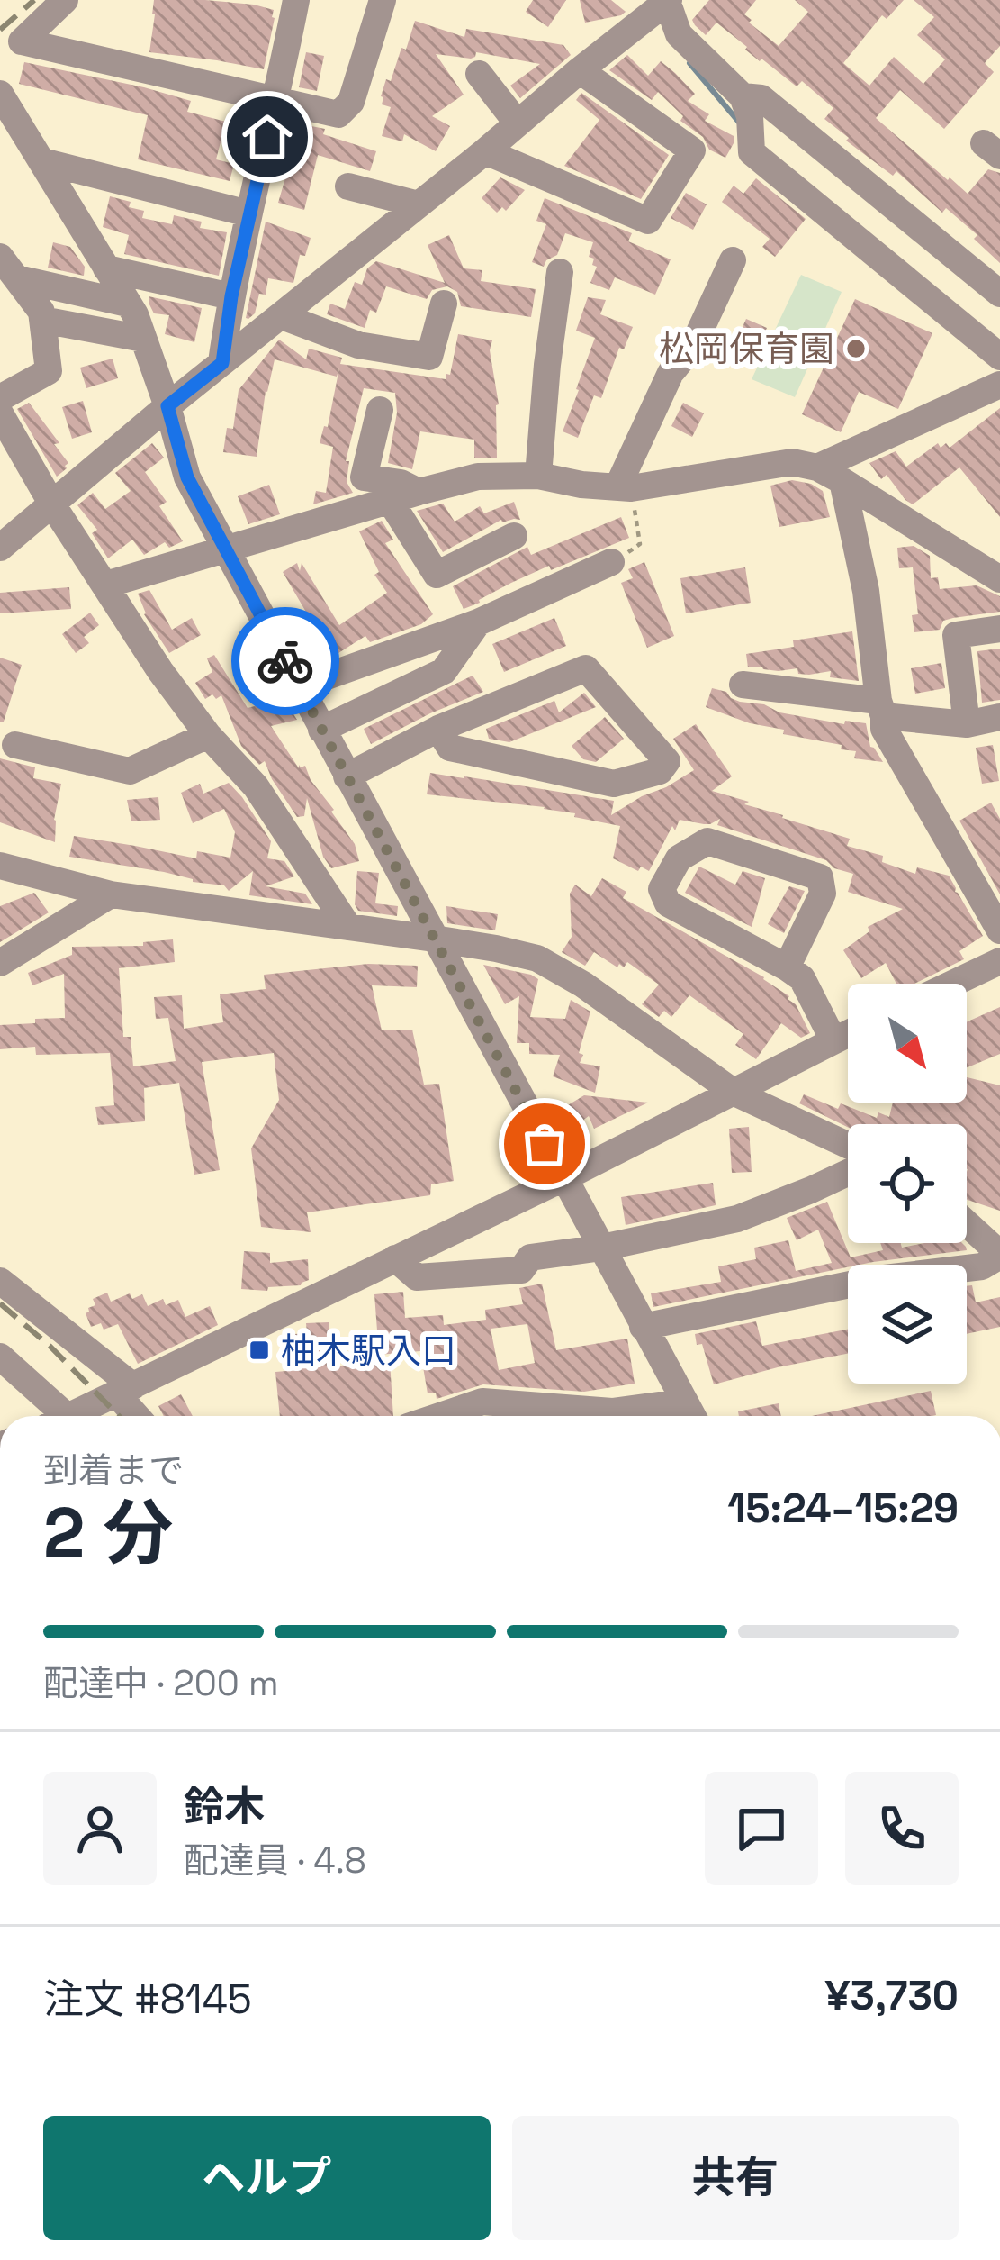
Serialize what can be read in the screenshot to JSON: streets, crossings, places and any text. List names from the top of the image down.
{
  "places": {
    "other": ["松岡保育園"],
    "transit": ["柚木駅入口"]
  },
  "north": "bottom right",
  "page": {
    "heading": ["2 分", "到着まで", "15:24–15:29"],
    "panel": [
      "鈴木",
      "配達員 · 4.8",
      "注文 #8145",
      "¥3,730"
    ],
    "bar": "配達中 · 200 m",
    "buttons": ["ヘルプ", "共有"]
  }
}
